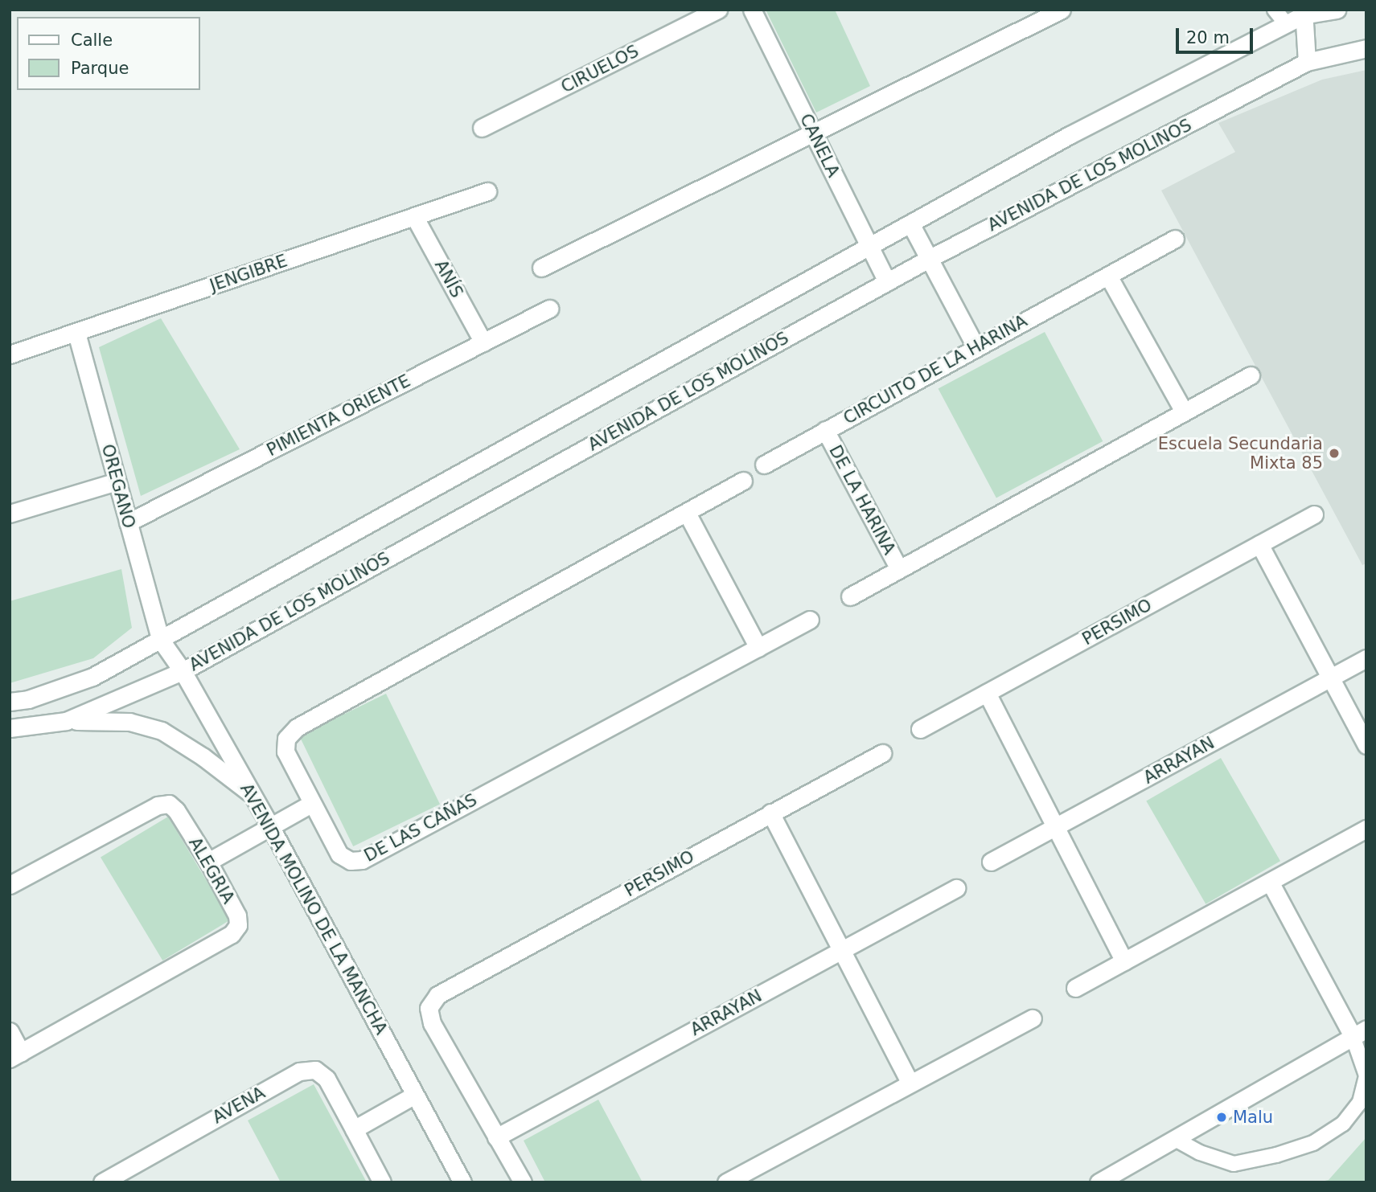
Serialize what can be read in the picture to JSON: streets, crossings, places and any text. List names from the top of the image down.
{
  "streets": {
    "street": [
      "CIRUELOS",
      "CANELA",
      "AVENIDA DE LOS MOLINOS",
      "JENGIBRE",
      "ANÍS",
      "CIRCUITO DE LA HARINA",
      "PIMIENTA ORIENTE",
      "OREGANO",
      "DE LA HARINA",
      "PERSIMO",
      "ARRAYAN",
      "DE LAS CAÑAS",
      "ALEGRIA",
      "AVENIDA MOLINO DE LA MANCHA",
      "AVENA"
    ]
  },
  "crossings": [
    ["CANELA", "AVENIDA DE LOS MOLINOS"],
    ["AVENIDA DE LOS MOLINOS", "AVENIDA MOLINO DE LA MANCHA"],
    ["JENGIBRE", "ANÍS"],
    ["JENGIBRE", "OREGANO"],
    ["ANÍS", "PIMIENTA ORIENTE"],
    ["CIRCUITO DE LA HARINA", "DE LA HARINA"],
    ["PIMIENTA ORIENTE", "OREGANO"],
    ["OREGANO", "AVENIDA MOLINO DE LA MANCHA"],
    ["PERSIMO", "ARRAYAN"]
  ],
  "places": ["Escuela Secundaria Mixta 85", "Malu"],
  "legend": ["Calle", "Parque"],
  "scale_bar": "20 m"
}
